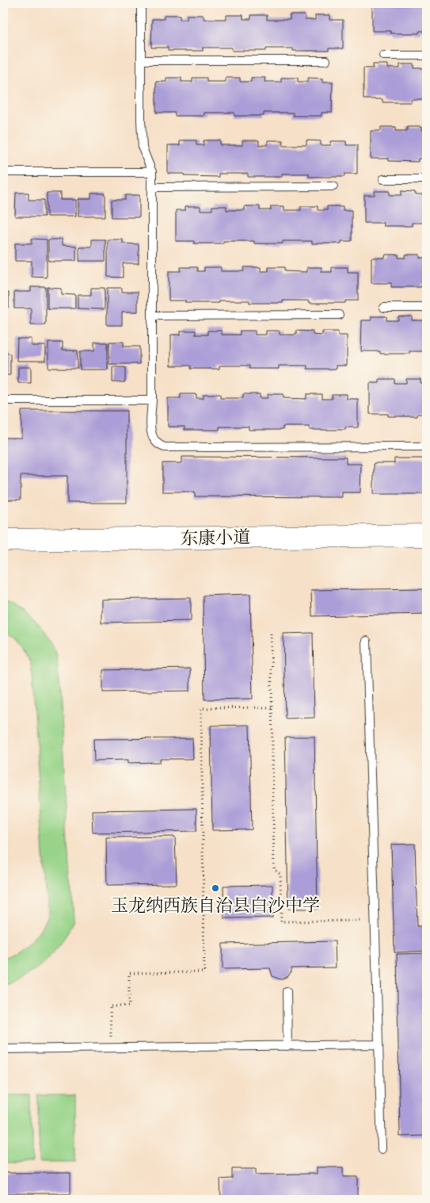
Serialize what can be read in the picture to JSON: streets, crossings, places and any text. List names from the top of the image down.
{
  "streets": {
    "street": ["东康小道"]
  },
  "places": ["玉龙纳西族自治县白沙中学"]
}
